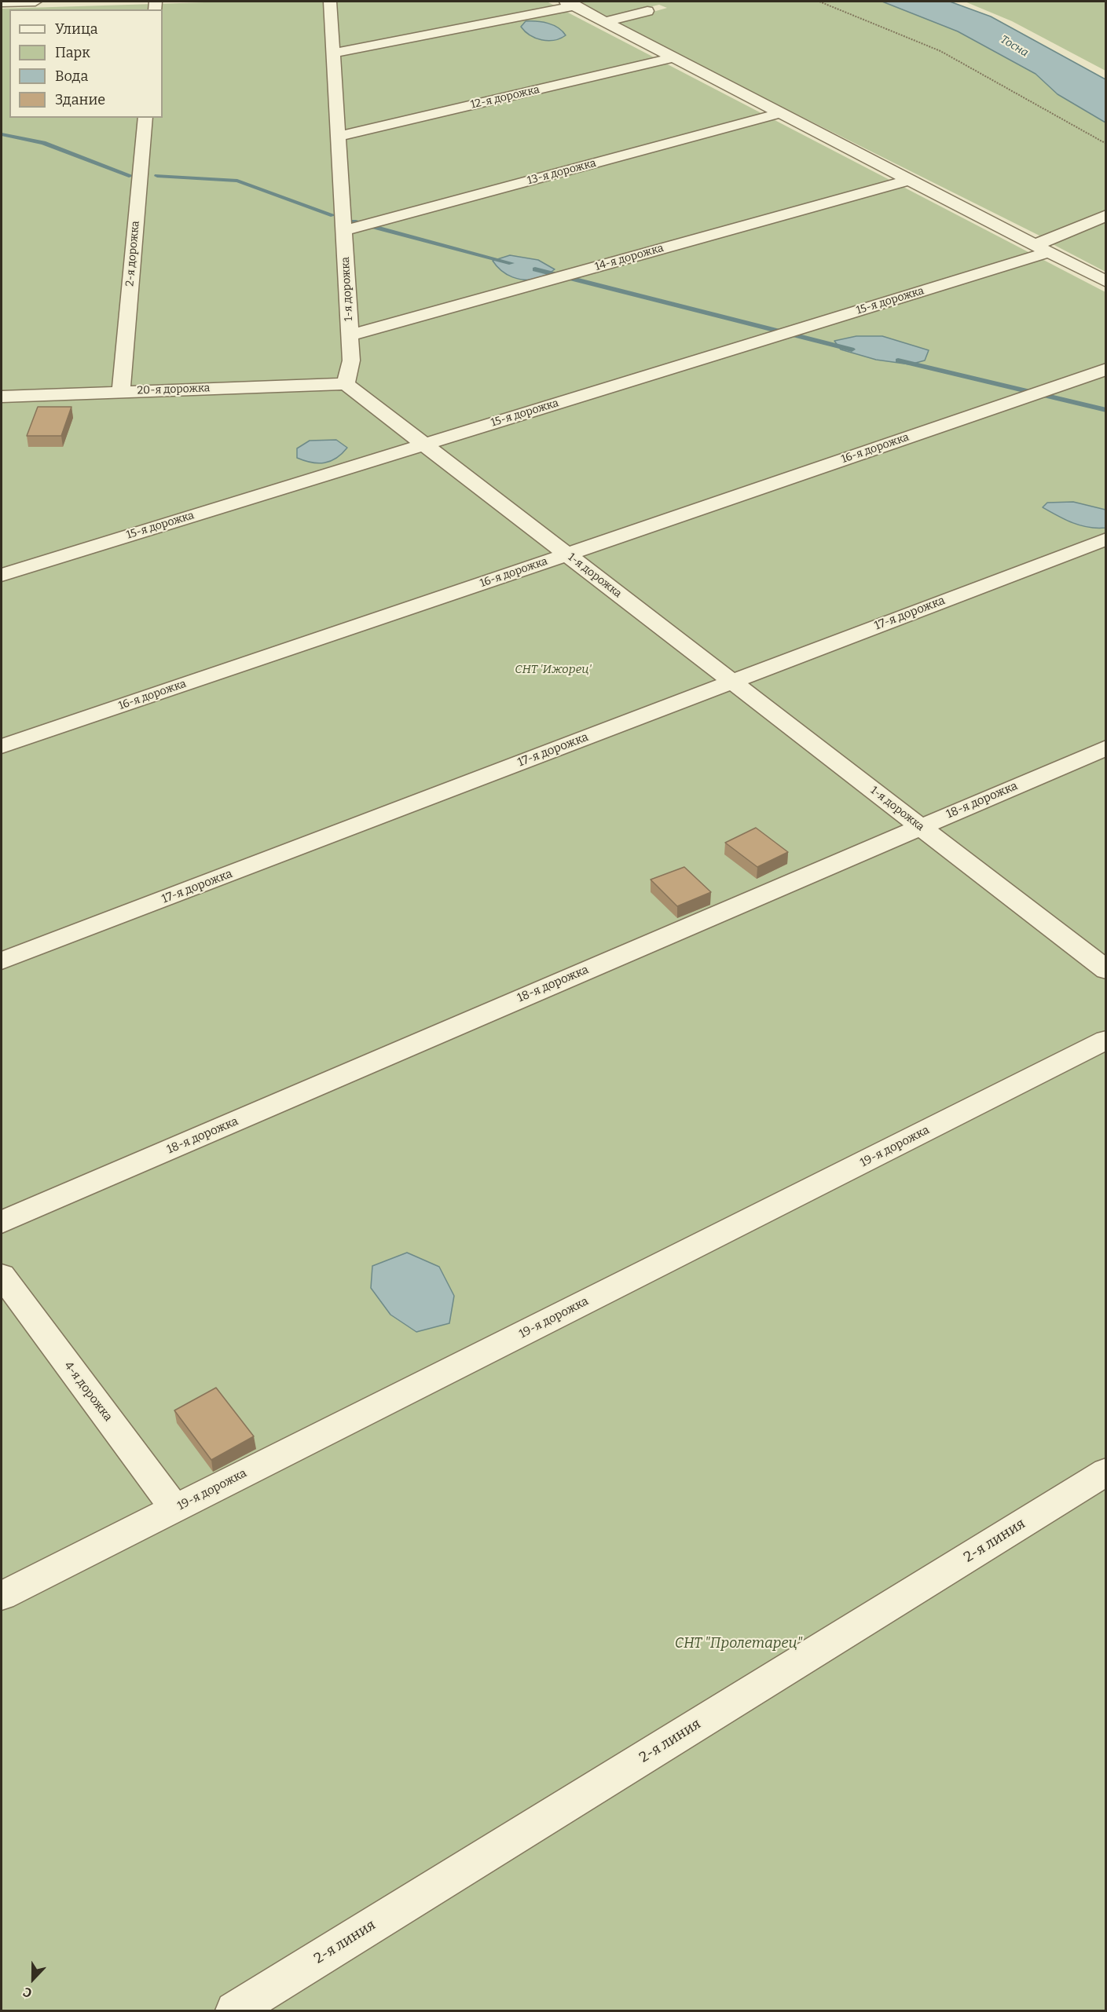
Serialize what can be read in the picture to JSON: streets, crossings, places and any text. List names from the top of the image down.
{
  "streets": {
    "street": [
      "12-я дорожка",
      "13-я дорожка",
      "2-я дорожка",
      "14-я дорожка",
      "1-я дорожка",
      "15-я дорожка",
      "20-я дорожка",
      "16-я дорожка",
      "17-я дорожка",
      "18-я дорожка",
      "19-я дорожка",
      "4-я дорожка",
      "2-я линия"
    ]
  },
  "crossings": [
    ["12-я дорожка", "1-я дорожка"],
    ["13-я дорожка", "1-я дорожка"],
    ["2-я дорожка", "20-я дорожка"],
    ["14-я дорожка", "1-я дорожка"],
    ["1-я дорожка", "15-я дорожка"],
    ["1-я дорожка", "20-я дорожка"],
    ["1-я дорожка", "16-я дорожка"],
    ["1-я дорожка", "17-я дорожка"],
    ["1-я дорожка", "18-я дорожка"],
    ["19-я дорожка", "4-я дорожка"]
  ],
  "water": ["Тосна"],
  "parks": ["СНТ 'Ижорец'", "СНТ \"Пролетарец\""],
  "legend": [
    "Улица",
    "Парк",
    "Вода",
    "Здание"
  ],
  "north": "bottom"
}
